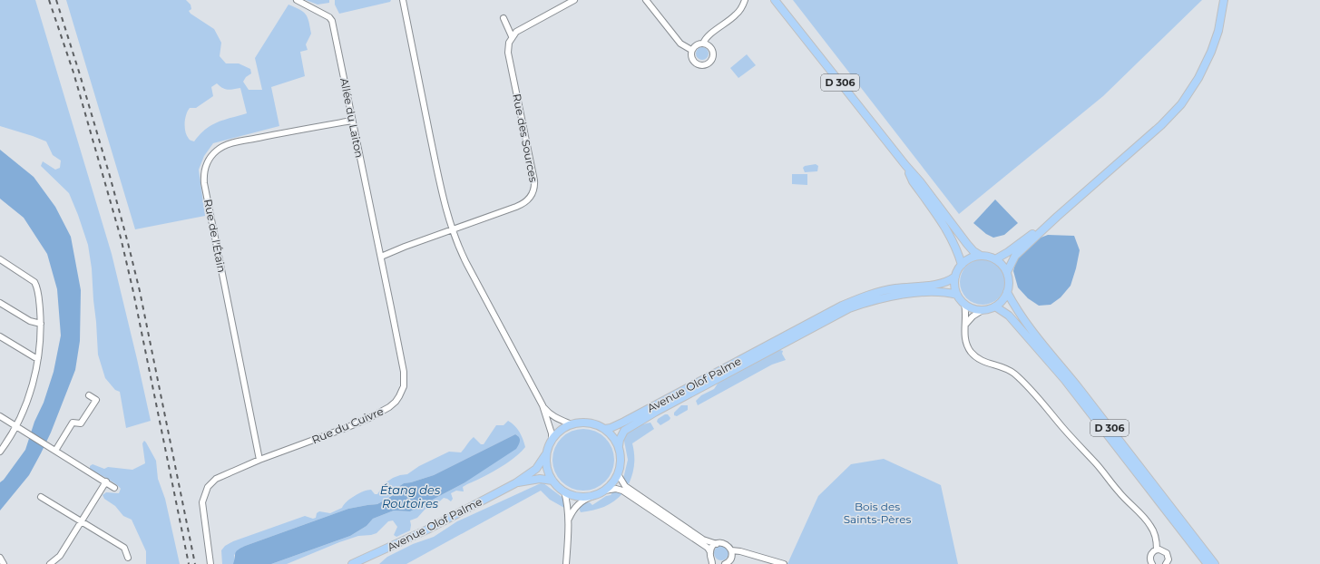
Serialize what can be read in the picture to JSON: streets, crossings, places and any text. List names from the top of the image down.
{
  "streets": {
    "main road": ["D 306", "Avenue Olof Palme"],
    "street": [
      "Allée du Laiton",
      "Rue des Sources",
      "Rue de l'Étain",
      "Rue du Cuivre"
    ]
  },
  "crossings": [
    ["Allée du Laiton", "Rue des Sources"],
    ["Allée du Laiton", "Rue de l'Étain"],
    ["Allée du Laiton", "Rue du Cuivre"],
    ["Rue des Sources", "Rue du Cuivre"],
    ["Rue de l'Étain", "Rue du Cuivre"]
  ],
  "water": ["Étang des Routoires"],
  "parks": ["Bois des Saints-Pères"]
}
